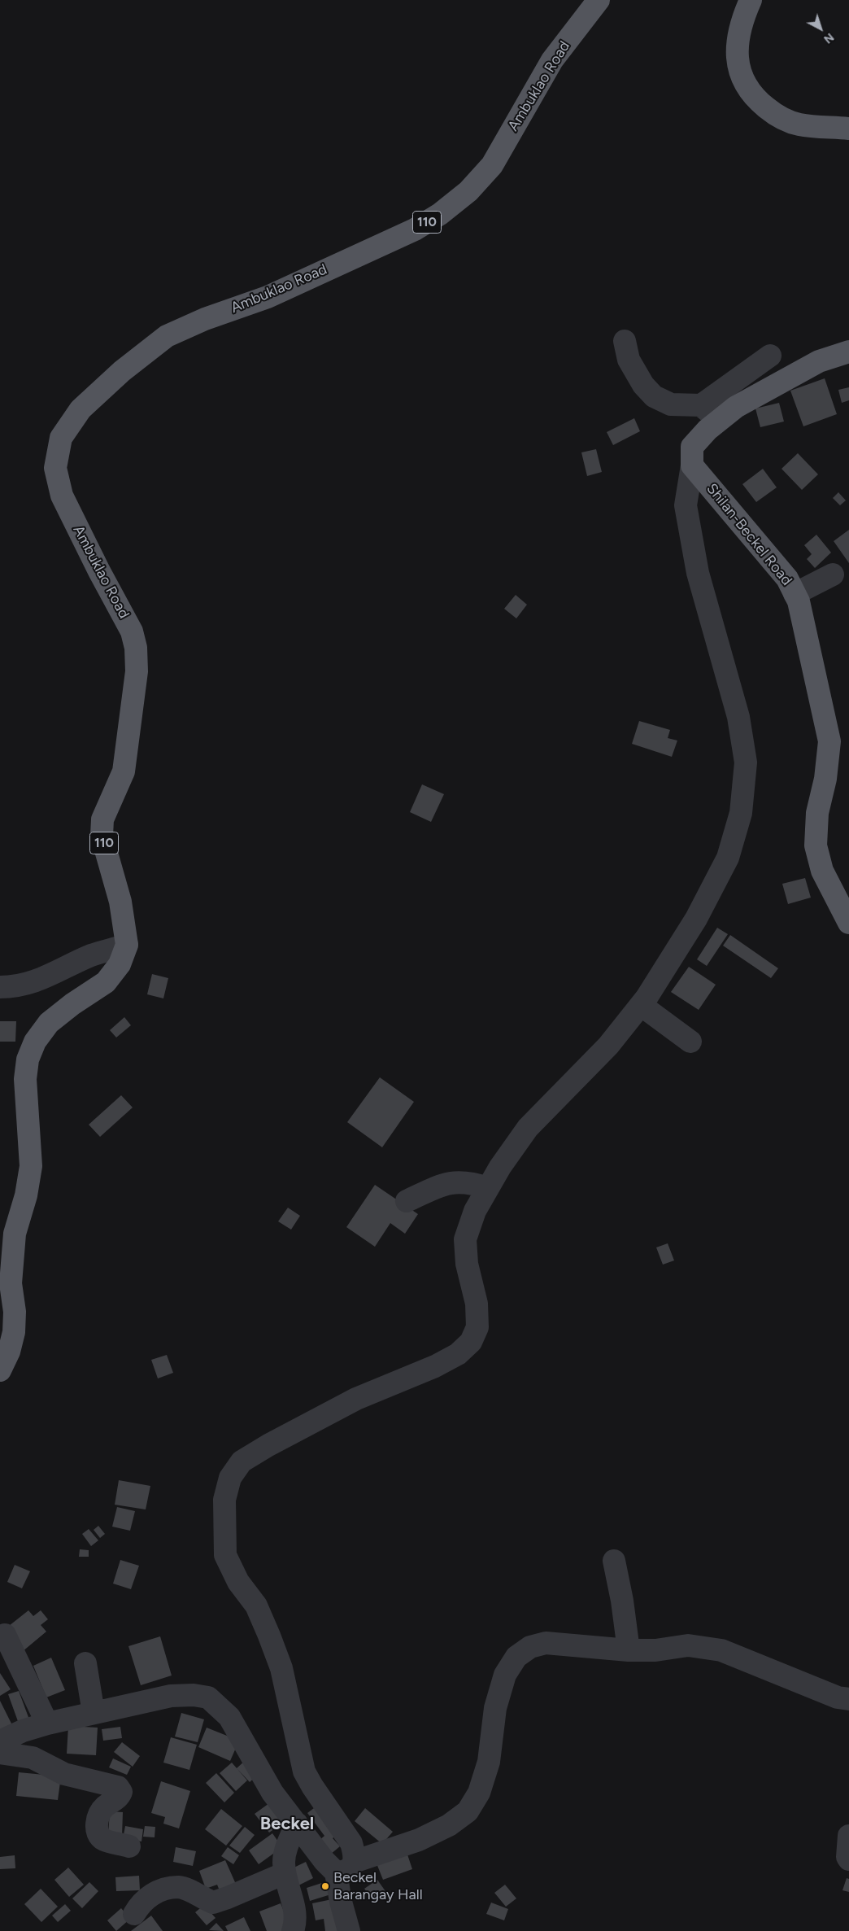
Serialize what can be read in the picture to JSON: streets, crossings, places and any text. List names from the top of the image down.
{
  "streets": {
    "main road": ["Ambuklao Road", "110", "Shilan-Beckel Road"]
  },
  "districts": ["Beckel"],
  "places": ["Beckel Barangay Hall"],
  "north": "bottom right"
}
